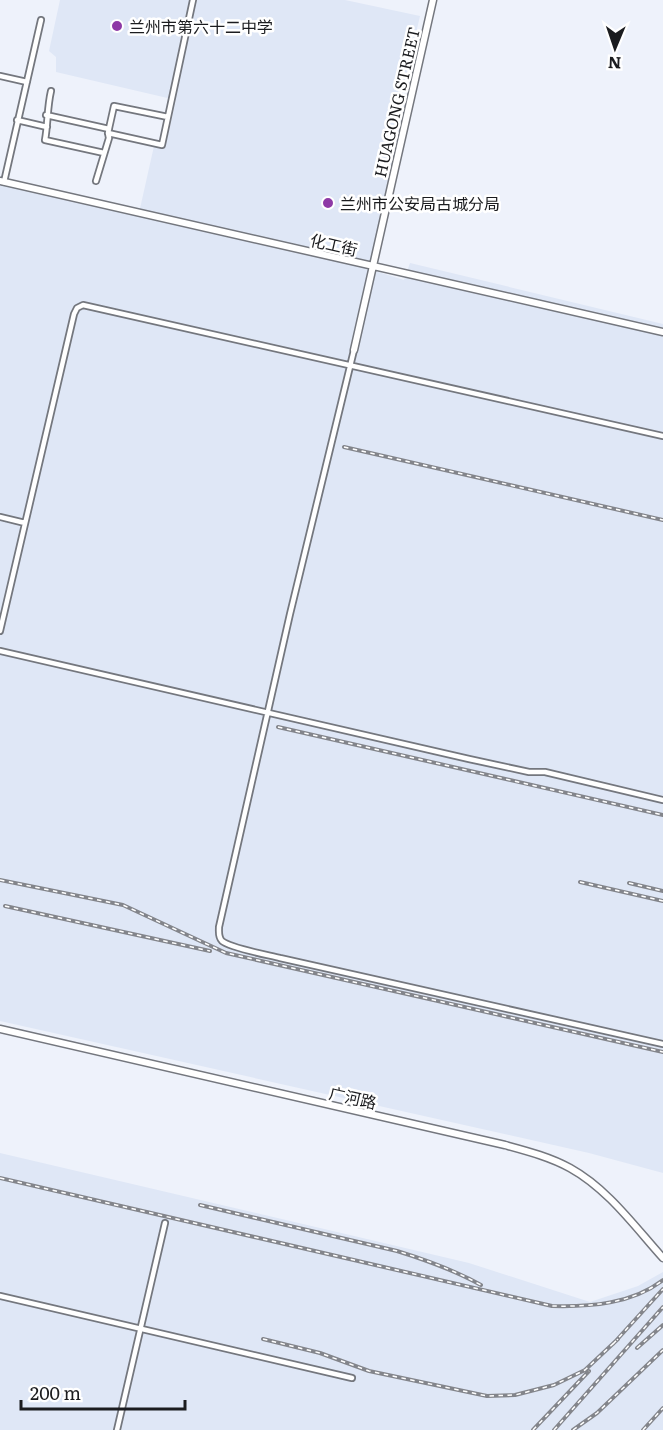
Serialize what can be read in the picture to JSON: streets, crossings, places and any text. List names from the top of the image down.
{
  "streets": {
    "street": ["HUAGONG STREET", "化工街", "广河路"]
  },
  "crossings": [
    ["HUAGONG STREET", "化工街"]
  ],
  "places": ["兰州市第六十二中学", "兰州市公安局古城分局"],
  "scale_bar": "200 m",
  "north": "bottom"
}
